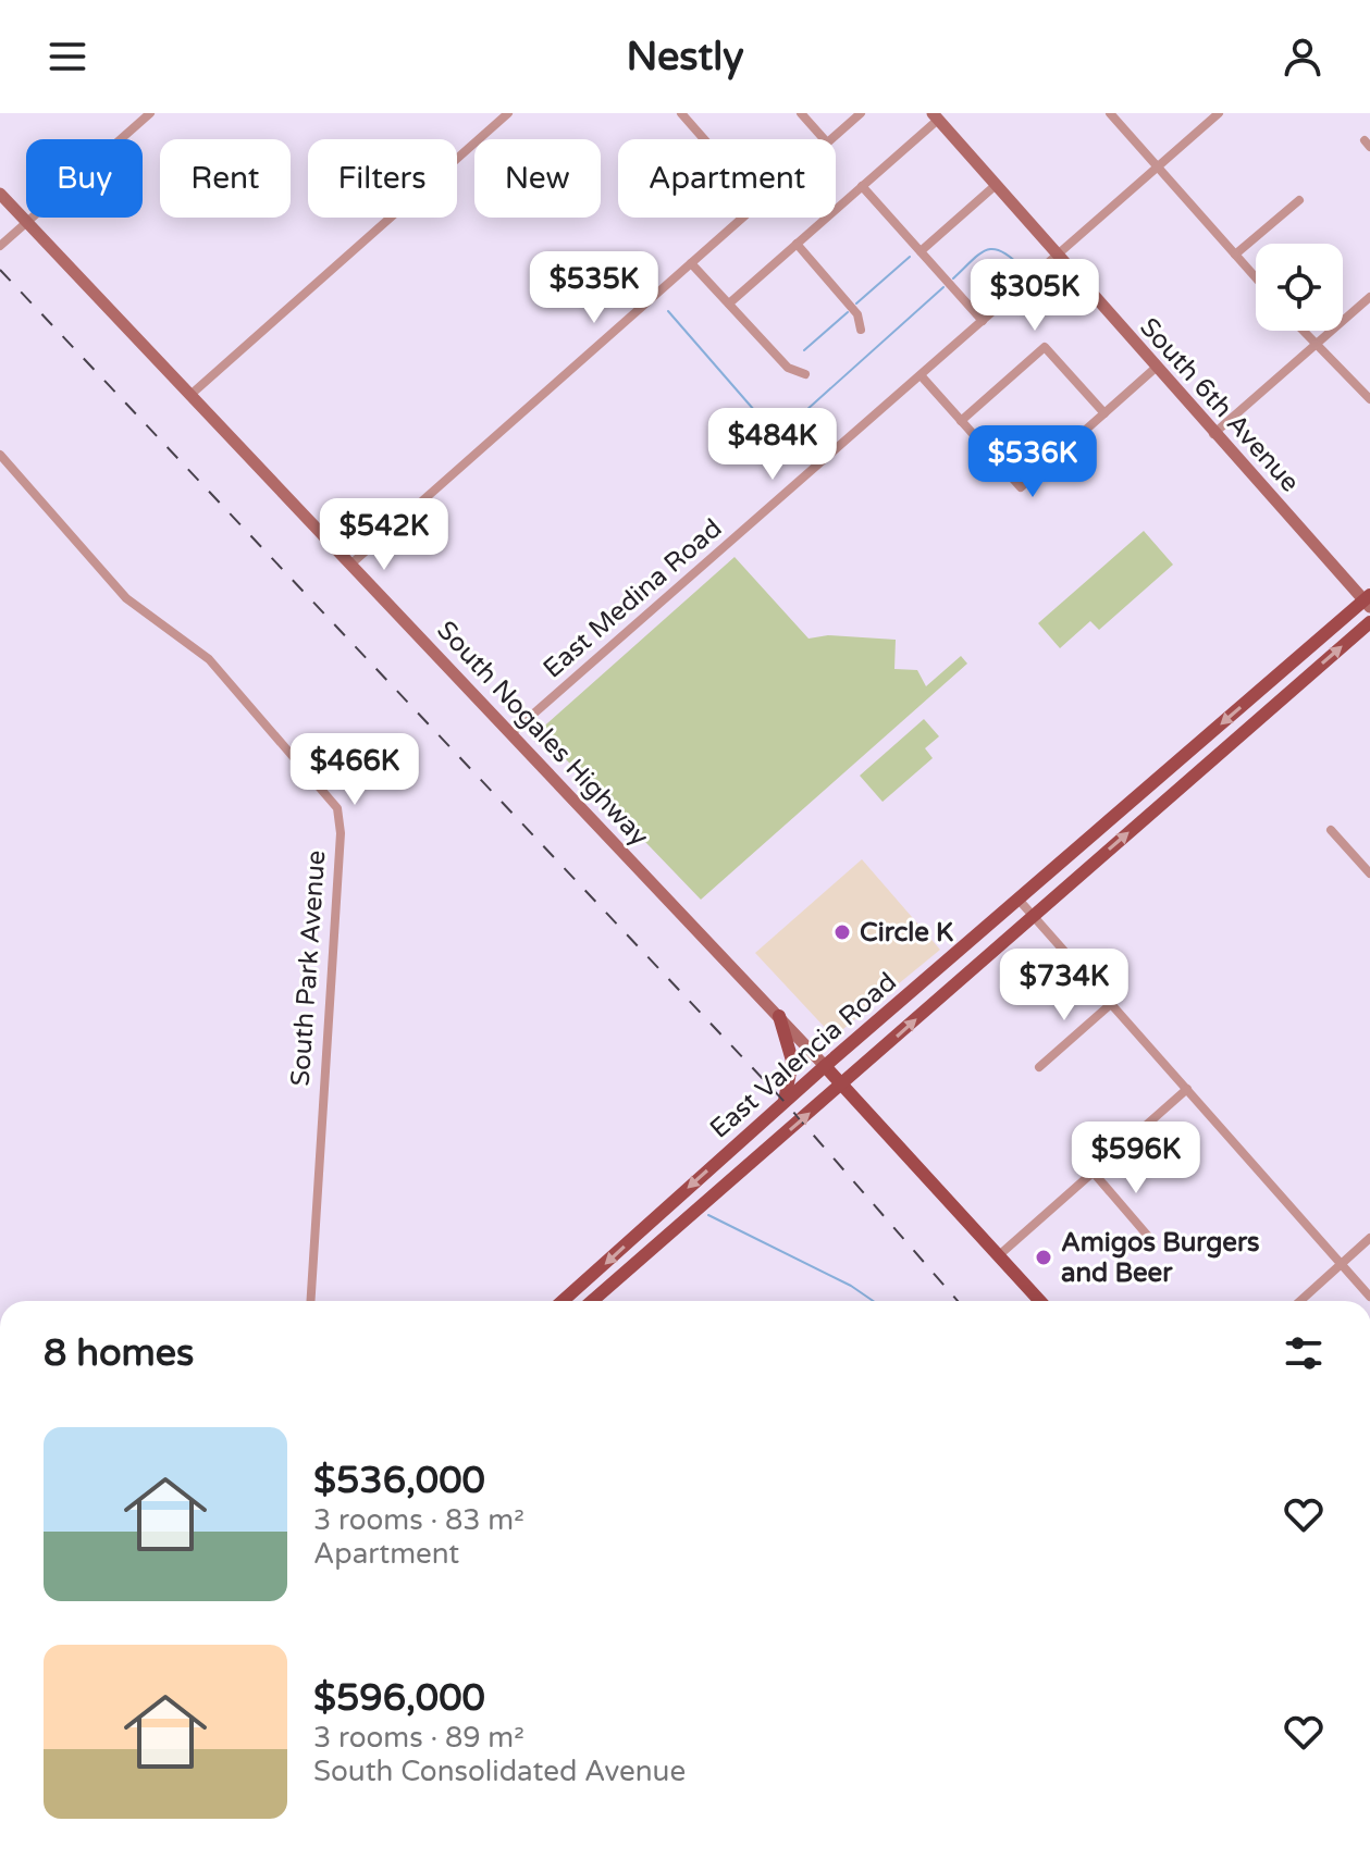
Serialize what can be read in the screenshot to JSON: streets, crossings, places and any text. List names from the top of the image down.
{
  "streets": {
    "main road": ["South 6th Avenue", "South Nogales Highway", "East Valencia Road"],
    "street": ["East Medina Road", "South Park Avenue"]
  },
  "crossings": [
    ["South 6th Avenue", "East Medina Road"],
    ["South 6th Avenue", "East Valencia Road"],
    ["East Medina Road", "South Nogales Highway"],
    ["South Nogales Highway", "East Valencia Road"]
  ],
  "places": ["Circle K", "Amigos Burgers and Beer"],
  "page": {
    "header": "Nestly",
    "chip": [
      "Buy",
      "Rent",
      "Filters",
      "New",
      "Apartment"
    ],
    "price": [
      "$535K",
      "$305K",
      "$484K",
      "$536K",
      "$542K",
      "$466K",
      "$734K",
      "$596K"
    ],
    "heading": "8 homes",
    "list": [
      {
        "name": "$536,000",
        "note": "3 rooms · 83 m² · Apartment"
      },
      {
        "name": "$596,000",
        "note": "3 rooms · 89 m² · South Consolidated Avenue"
      }
    ]
  }
}
